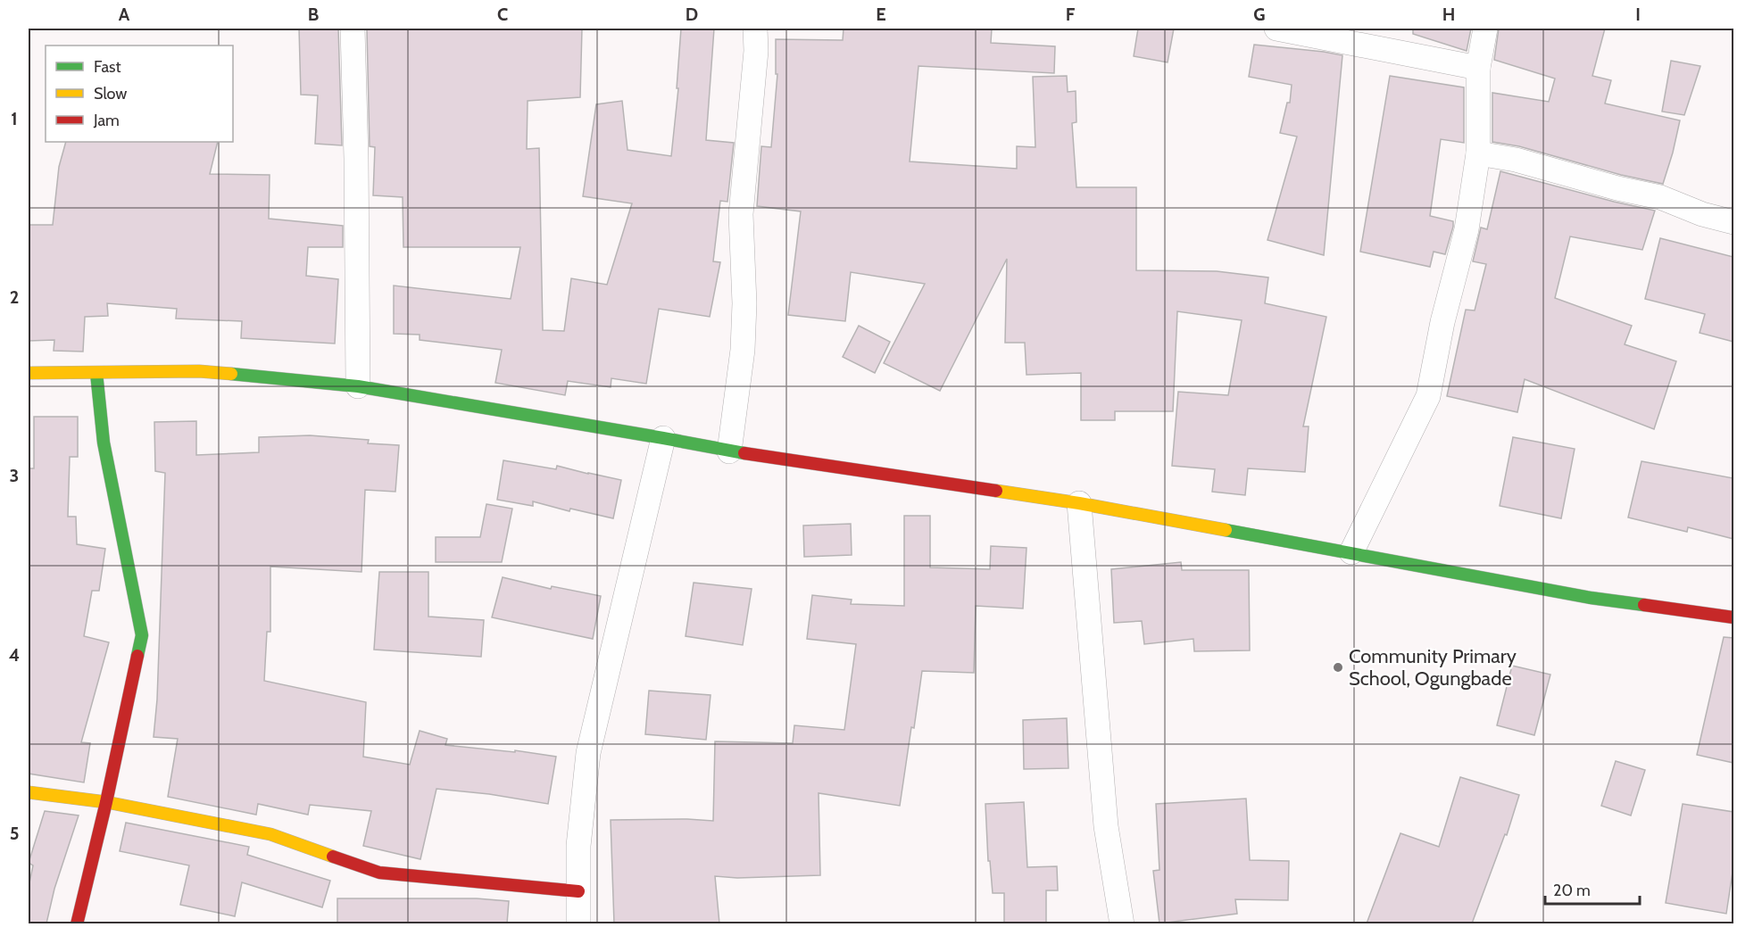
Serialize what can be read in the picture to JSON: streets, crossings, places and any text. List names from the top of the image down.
{
  "places": ["Community Primary School, Ogungbade"],
  "legend": ["Fast", "Slow", "Jam"],
  "scale_bar": "20 m",
  "grid": {
    "columns": [
      "A",
      "B",
      "C",
      "D",
      "E",
      "F",
      "G",
      "H",
      "I"
    ],
    "rows": [
      "1",
      "2",
      "3",
      "4",
      "5"
    ]
  }
}
